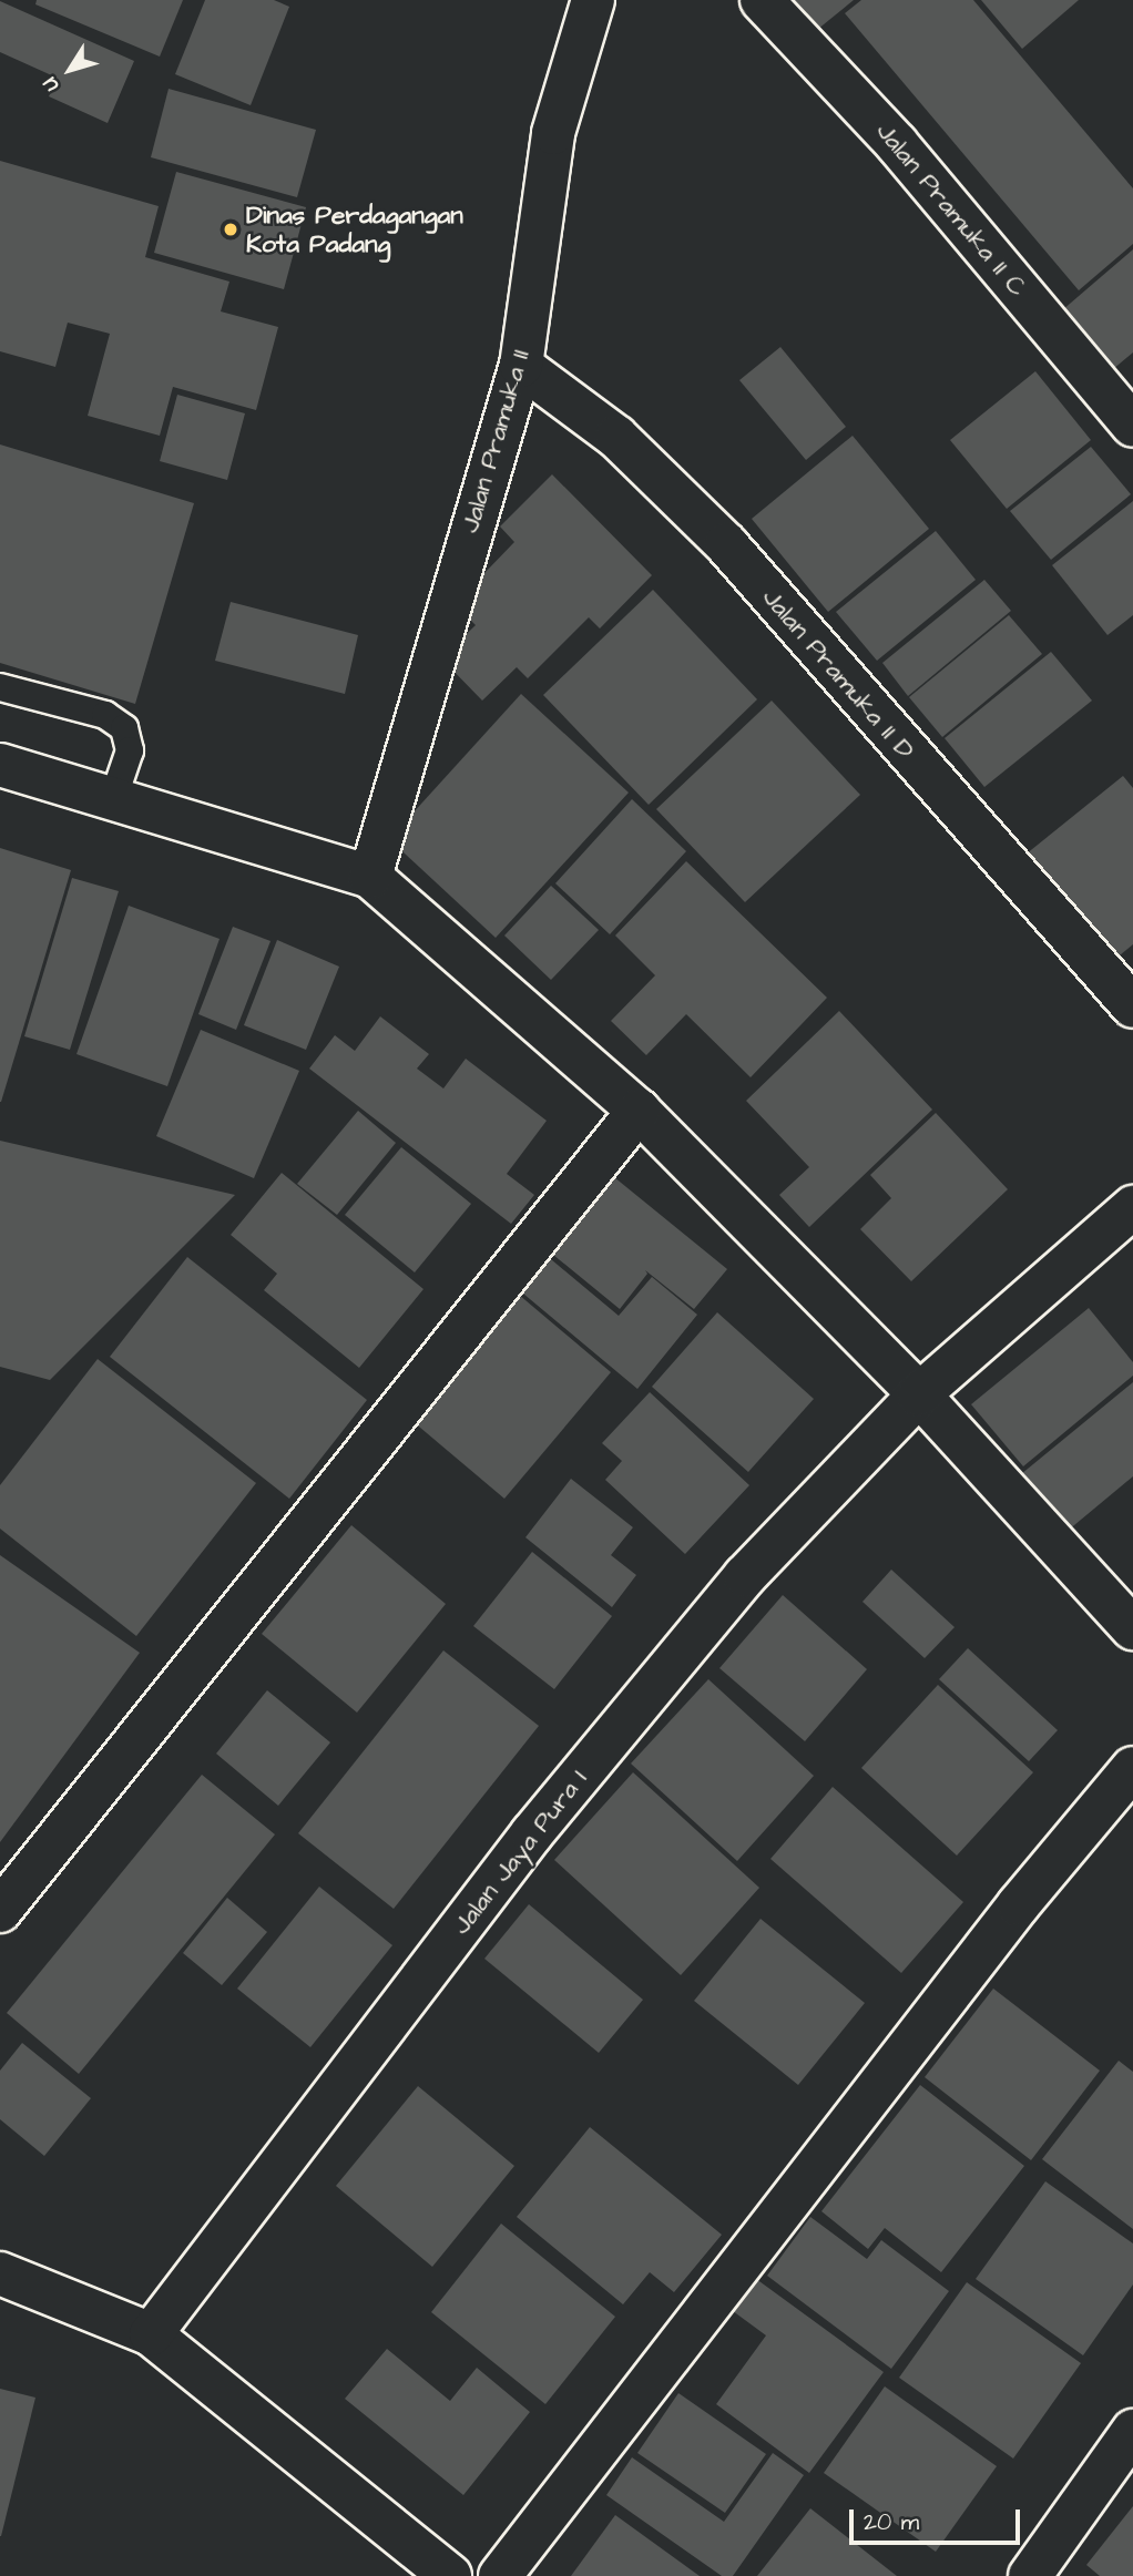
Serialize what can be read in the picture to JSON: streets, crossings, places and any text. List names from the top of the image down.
{
  "streets": {
    "street": [
      "Jalan Pramuka II C",
      "Jalan Pramuka II",
      "Jalan Pramuka II D",
      "Jalan Jaya Pura I"
    ]
  },
  "crossings": [
    ["Jalan Pramuka II", "Jalan Pramuka II D"]
  ],
  "places": ["Dinas Perdagangan Kota Padang"],
  "scale_bar": "20 m",
  "north": "bottom left"
}
